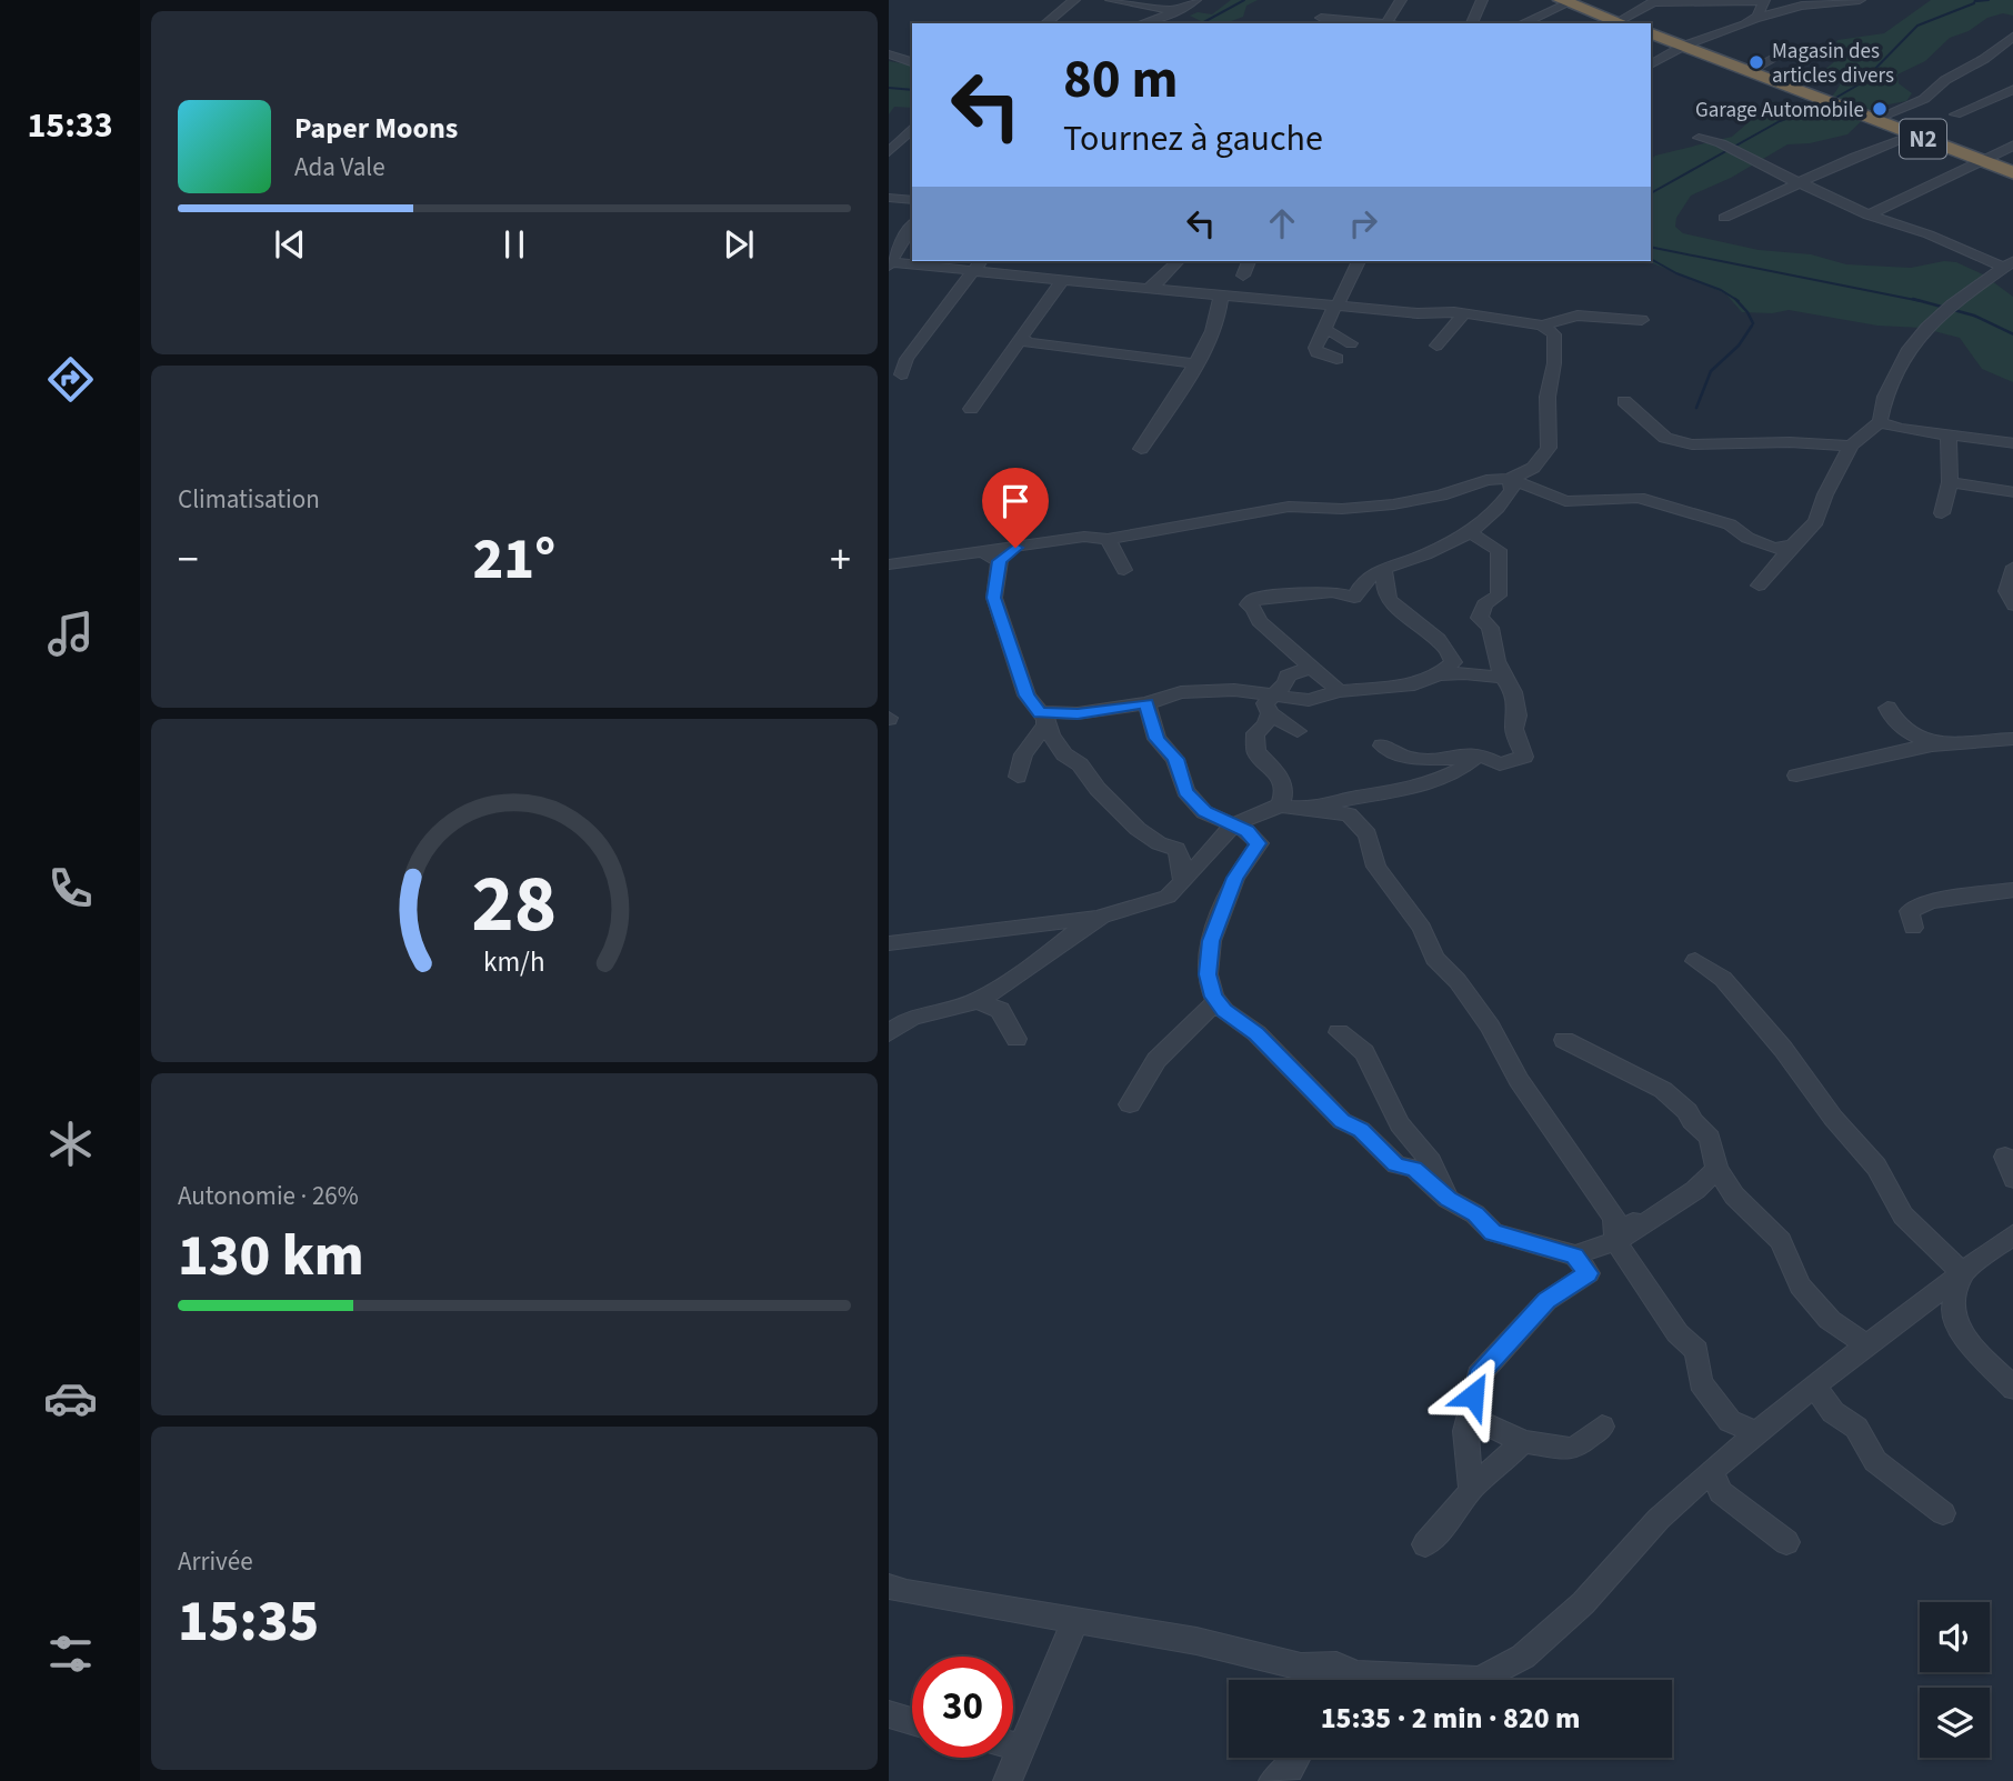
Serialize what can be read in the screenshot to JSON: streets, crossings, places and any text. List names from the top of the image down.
{
  "streets": {
    "highway": ["N2"]
  },
  "places": ["Magasin des articles divers", "Garage Automobile"],
  "page": {
    "tabs": "15:33",
    "turn": ["80 m", "Tournez à gauche"],
    "song": ["Paper Moons", "Ada Vale"],
    "tile": [
      "Climatisation",
      ["Autonomie · 26%", "130 km"],
      ["Arrivée", "15:35"]
    ],
    "heat": ["−", "21°", "+"],
    "limit": "30",
    "trip": "15:35 · 2 min · 820 m",
    "gauge": ["28", "km/h"]
  }
}
